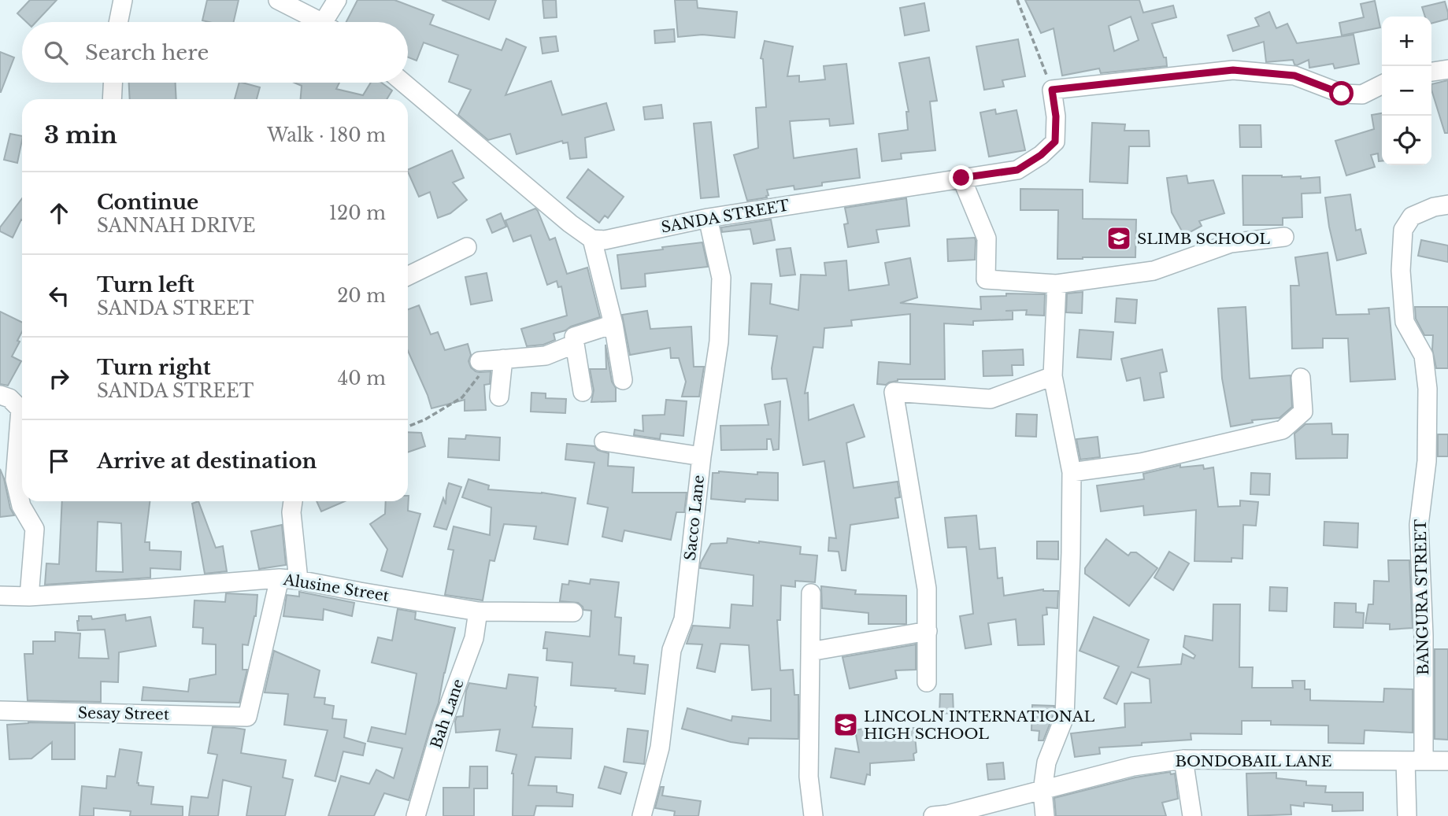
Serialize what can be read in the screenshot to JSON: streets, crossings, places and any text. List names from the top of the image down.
{
  "streets": {
    "street": [
      "SANDA STREET",
      "Sacco Lane",
      "Alusine Street",
      "BANGURA STREET",
      "Sesay Street",
      "Bah Lane",
      "BONDOBAIL LANE"
    ]
  },
  "crossings": [
    ["SANDA STREET", "Sacco Lane"],
    ["Alusine Street", "Sesay Street"],
    ["Alusine Street", "Bah Lane"],
    ["BANGURA STREET", "BONDOBAIL LANE"]
  ],
  "places": {
    "school or university": ["SLIMB SCHOOL", "LINCOLN INTERNATIONAL HIGH SCHOOL"]
  },
  "page": {
    "map_buttons": ["+", "−"],
    "search": "Search here",
    "heading": ["3 min", "Walk · 180 m"],
    "list": [
      ["Continue", "SANNAH DRIVE", "120 m"],
      ["Turn left", "SANDA STREET", "20 m"],
      ["Turn right", "SANDA STREET", "40 m"],
      "Arrive at destination"
    ]
  }
}
